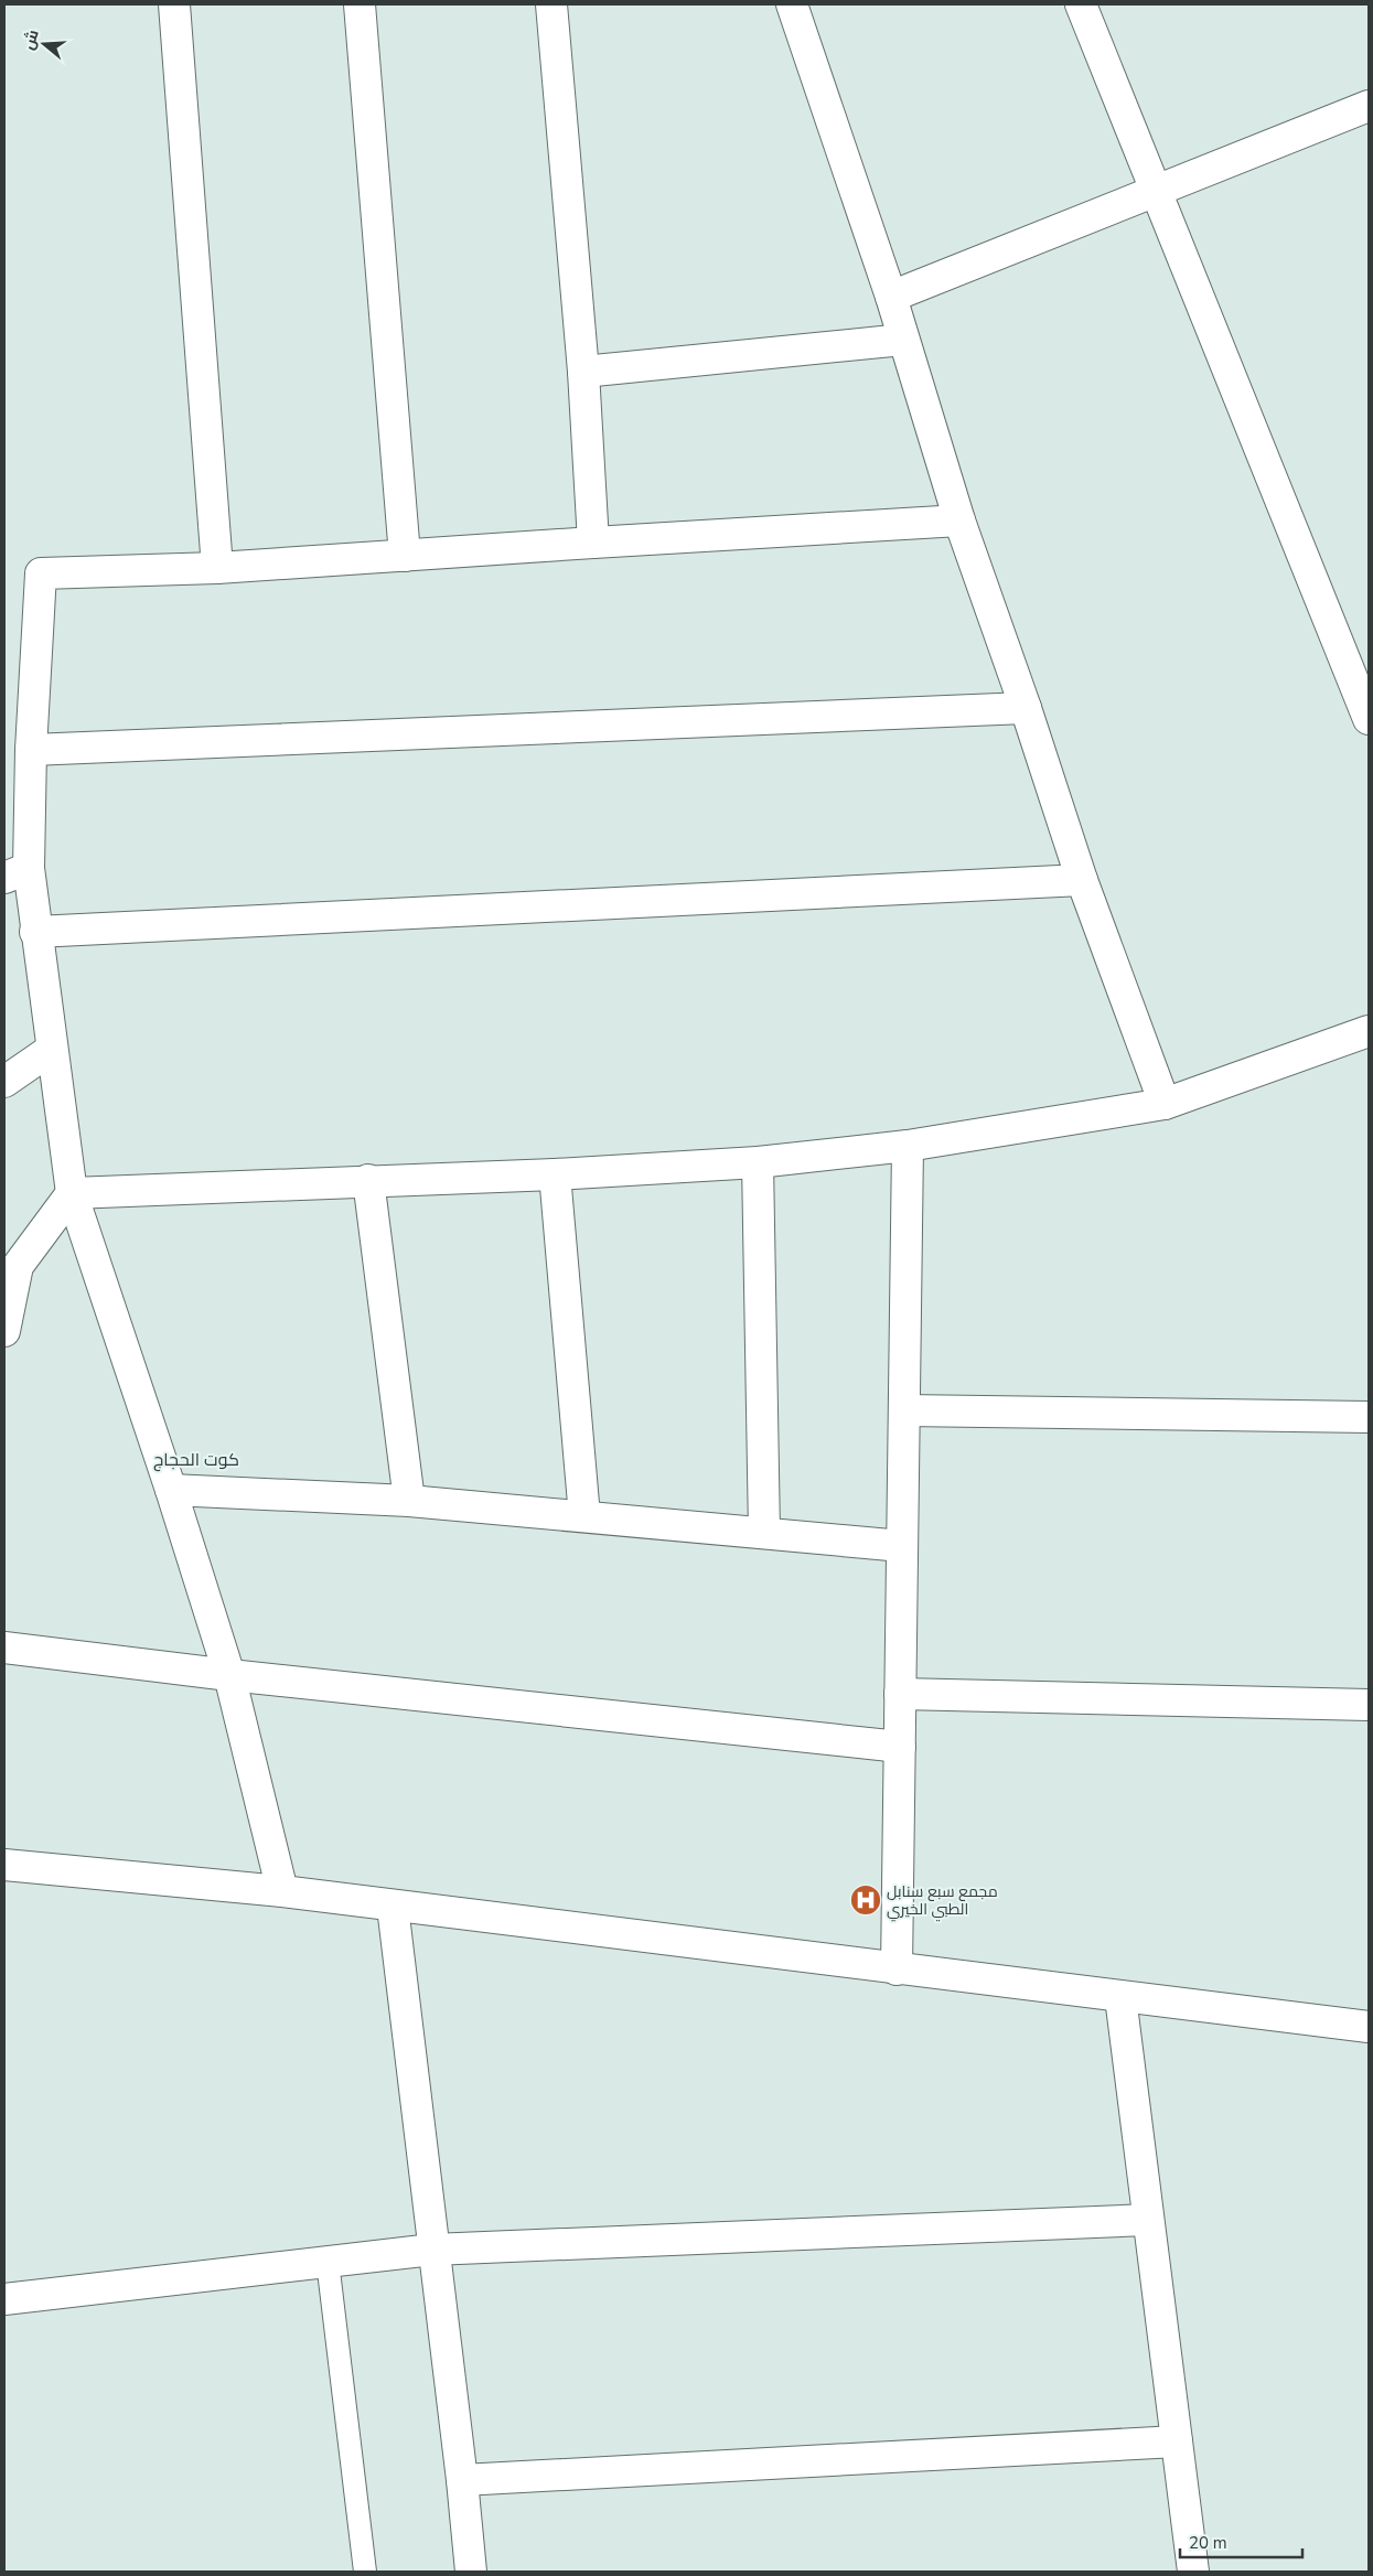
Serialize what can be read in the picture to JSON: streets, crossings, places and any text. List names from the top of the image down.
{
  "districts": ["كوت الحجاج"],
  "places": {
    "hospital": ["مجمع سبع سنابل الطبي الخيري"]
  },
  "scale_bar": "20 m",
  "north": "left"
}
